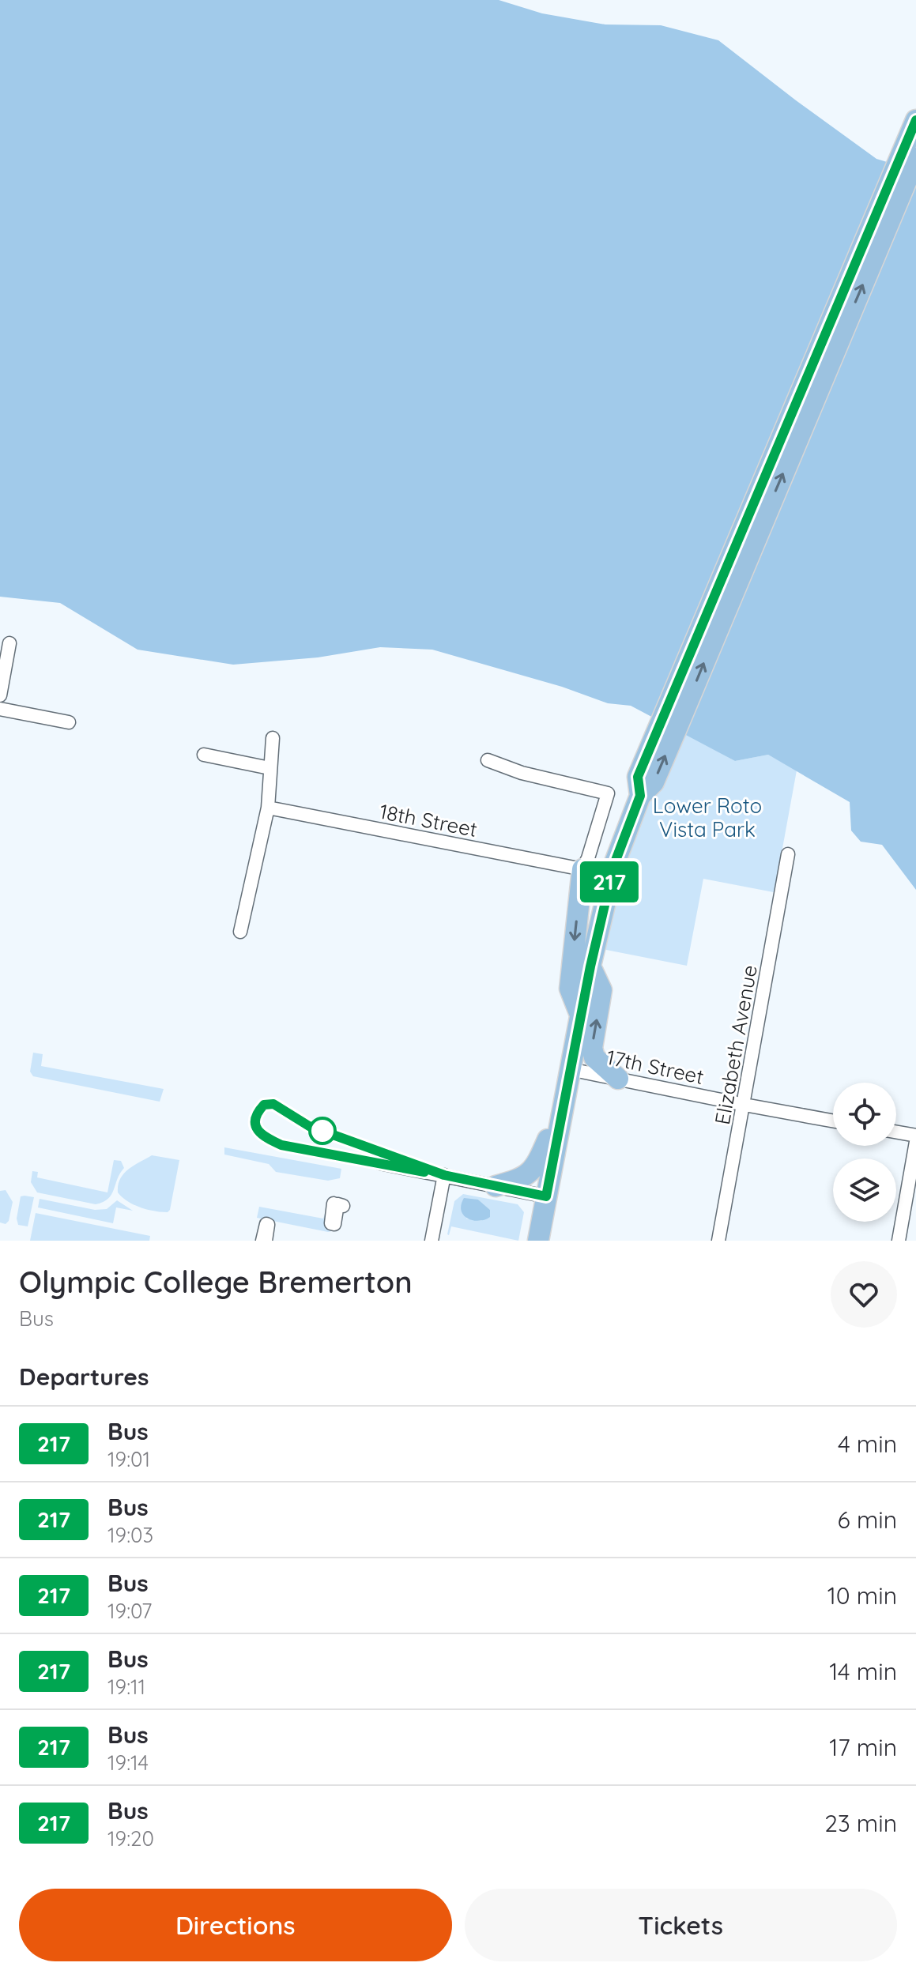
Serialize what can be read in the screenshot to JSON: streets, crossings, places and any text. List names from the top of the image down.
{
  "streets": {
    "street": ["18th Street", "Elizabeth Avenue", "17th Street"]
  },
  "crossings": [
    ["Elizabeth Avenue", "17th Street"]
  ],
  "parks": ["Lower Roto Vista Park"],
  "lines": ["bus line 217"],
  "page": {
    "on_map": "217",
    "heading": [
      ["Olympic College Bremerton", "Bus"],
      "Departures"
    ],
    "list": [
      {
        "mark": "217",
        "name": "Bus",
        "note": "19:01",
        "value": "4 min"
      },
      {
        "mark": "217",
        "name": "Bus",
        "note": "19:03",
        "value": "6 min"
      },
      {
        "mark": "217",
        "name": "Bus",
        "note": "19:07",
        "value": "10 min"
      },
      {
        "mark": "217",
        "name": "Bus",
        "note": "19:11",
        "value": "14 min"
      },
      {
        "mark": "217",
        "name": "Bus",
        "note": "19:14",
        "value": "17 min"
      },
      {
        "mark": "217",
        "name": "Bus",
        "note": "19:20",
        "value": "23 min"
      }
    ],
    "buttons": ["Directions", "Tickets"]
  }
}
